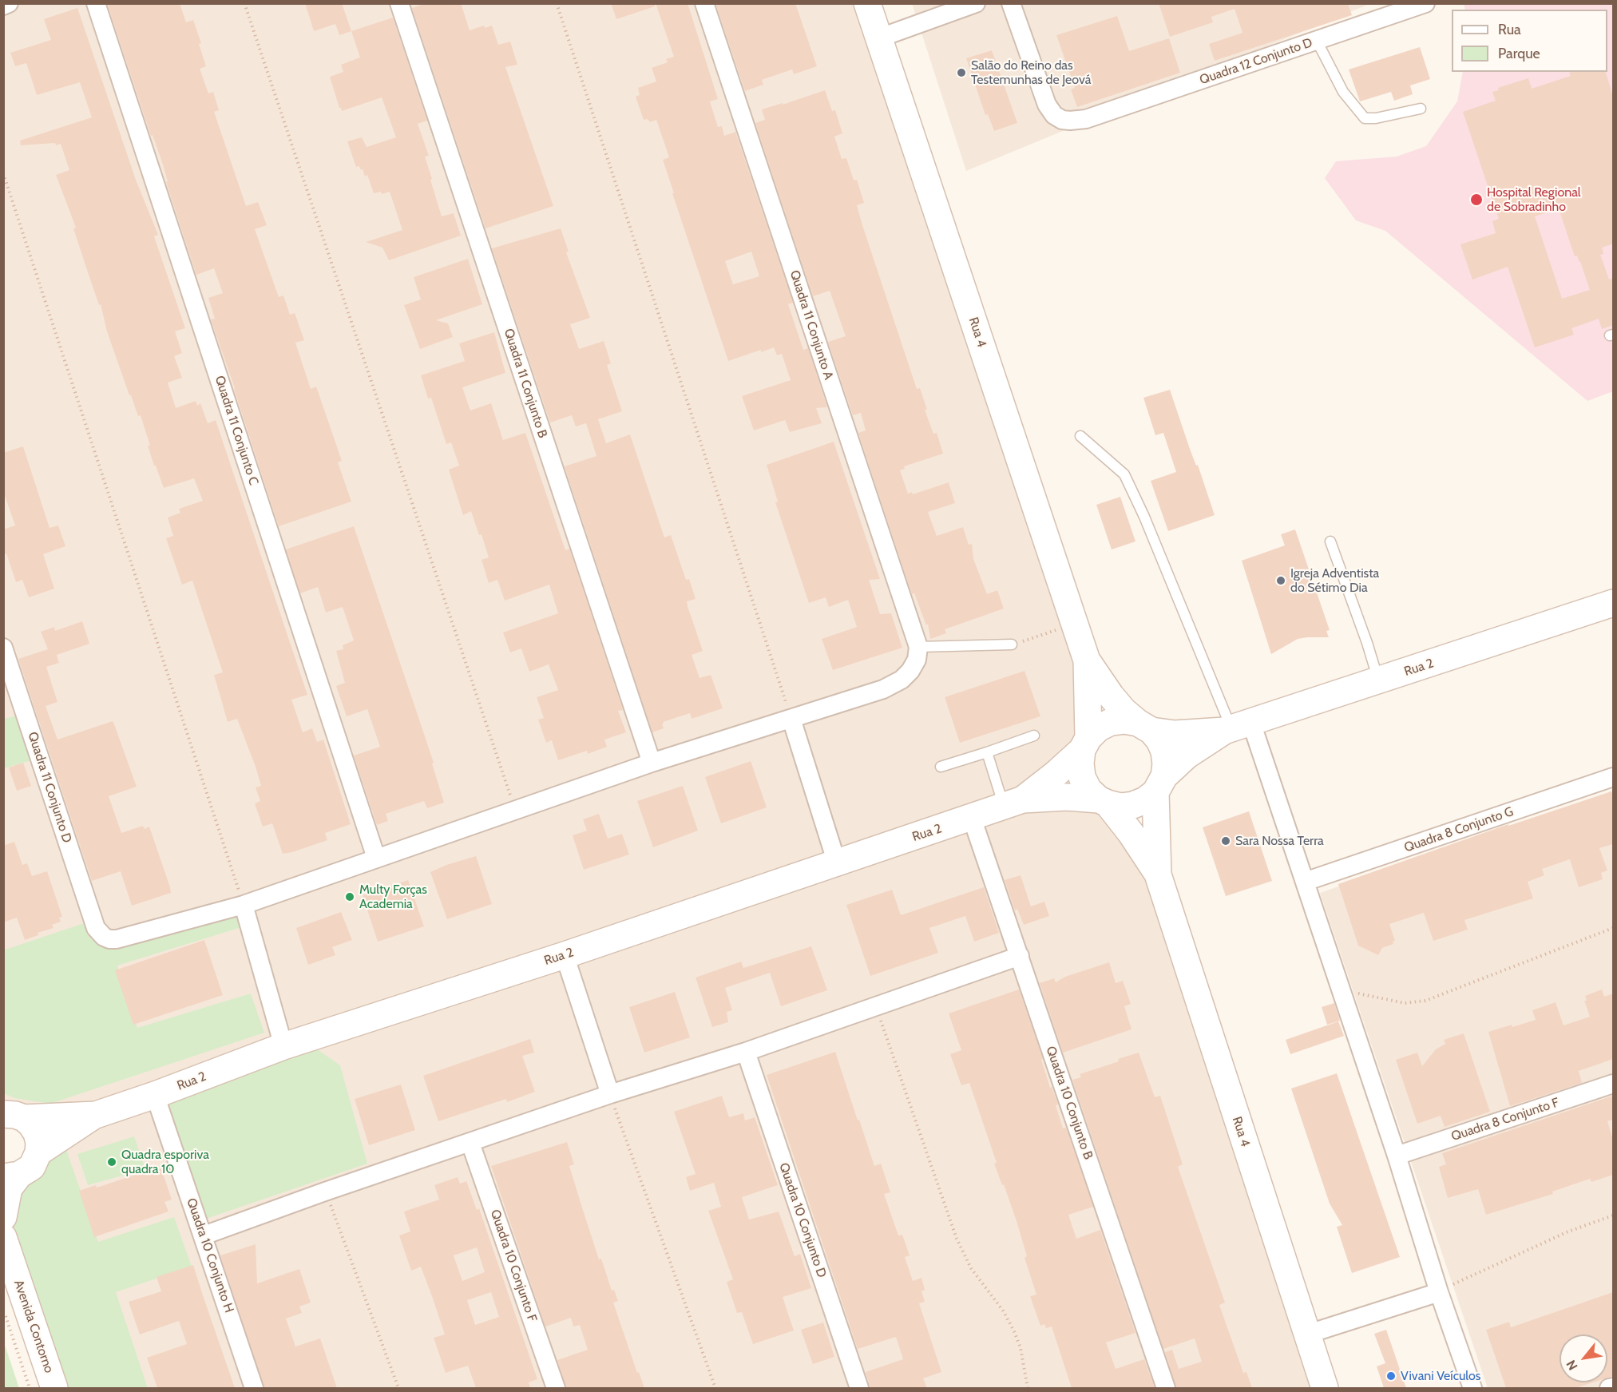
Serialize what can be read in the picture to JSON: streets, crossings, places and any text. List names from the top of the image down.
{
  "streets": {
    "street": [
      "Quadra 12 Conjunto D",
      "Quadra 11 Conjunto A",
      "Rua 4",
      "Quadra 11 Conjunto B",
      "Quadra 11 Conjunto C",
      "Rua 2",
      "Quadra 11 Conjunto D",
      "Quadra 8 Conjunto G",
      "Quadra 10 Conjunto B",
      "Quadra 8 Conjunto F",
      "Quadra 10 Conjunto D",
      "Quadra 10 Conjunto H",
      "Quadra 10 Conjunto F",
      "Avenida Contorno"
    ]
  },
  "crossings": [
    ["Rua 2", "Quadra 10 Conjunto B"],
    ["Rua 2", "Quadra 10 Conjunto H"]
  ],
  "places": [
    "Salão do Reino das Testemunhas de Jeová",
    "Hospital Regional de Sobradinho",
    "Igreja Adventista do Sétimo Dia",
    "Sara Nossa Terra",
    "Multy Forças Academia",
    "Quadra esporiva quadra 10",
    "Vivani Veículos"
  ],
  "legend": ["Rua", "Parque"],
  "north": "bottom left"
}
